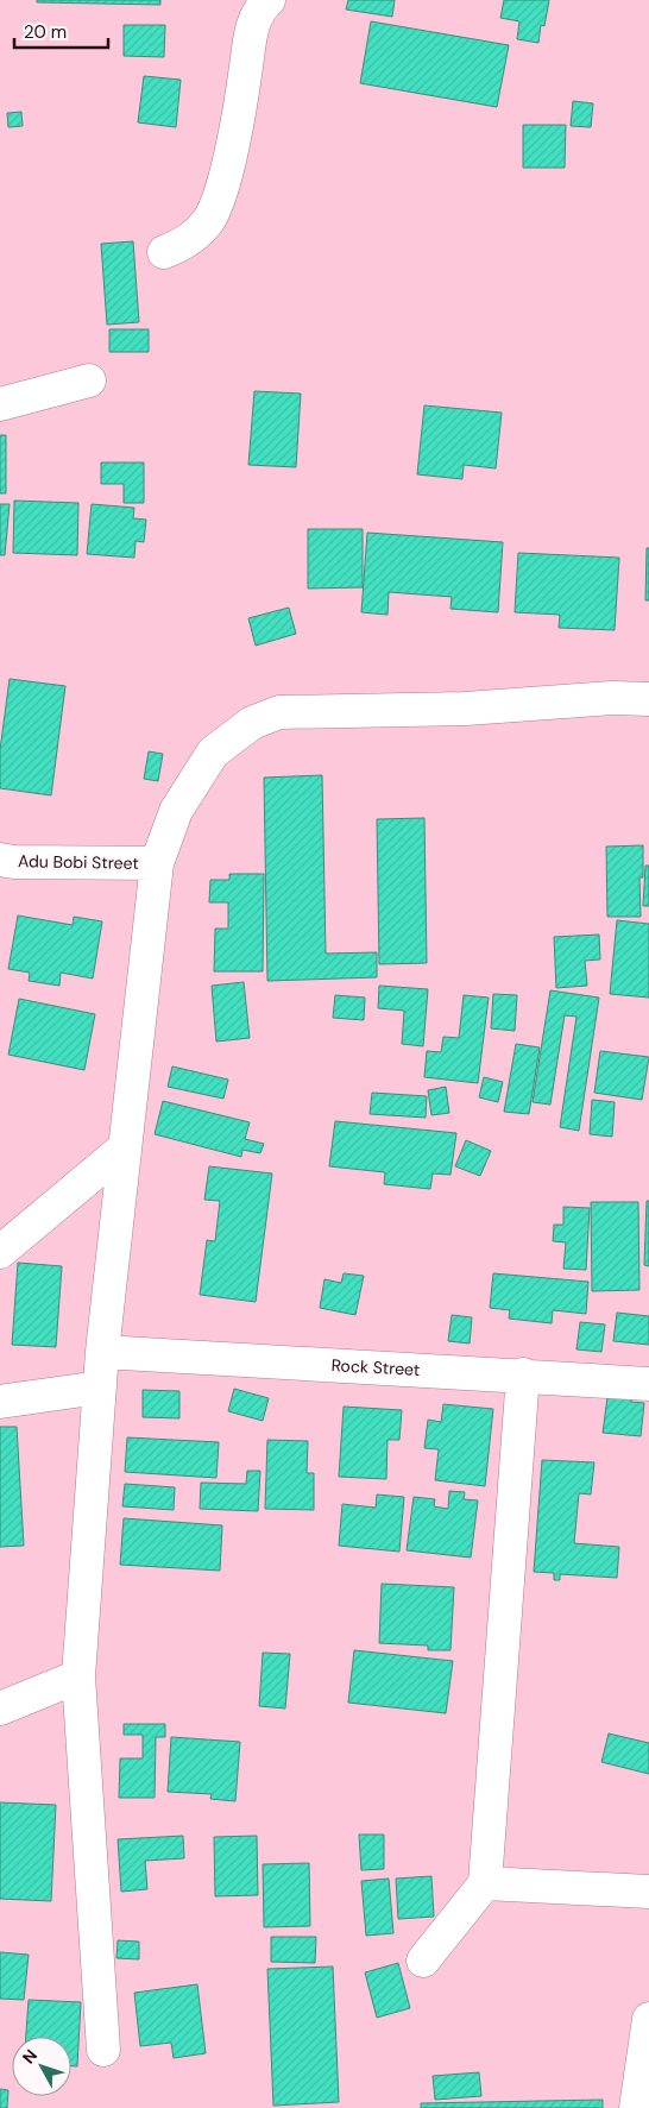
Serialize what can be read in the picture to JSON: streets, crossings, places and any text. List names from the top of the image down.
{
  "streets": {
    "street": ["Adu Bobi Street", "Rock Street"]
  },
  "scale_bar": "20 m",
  "north": "top left"
}
